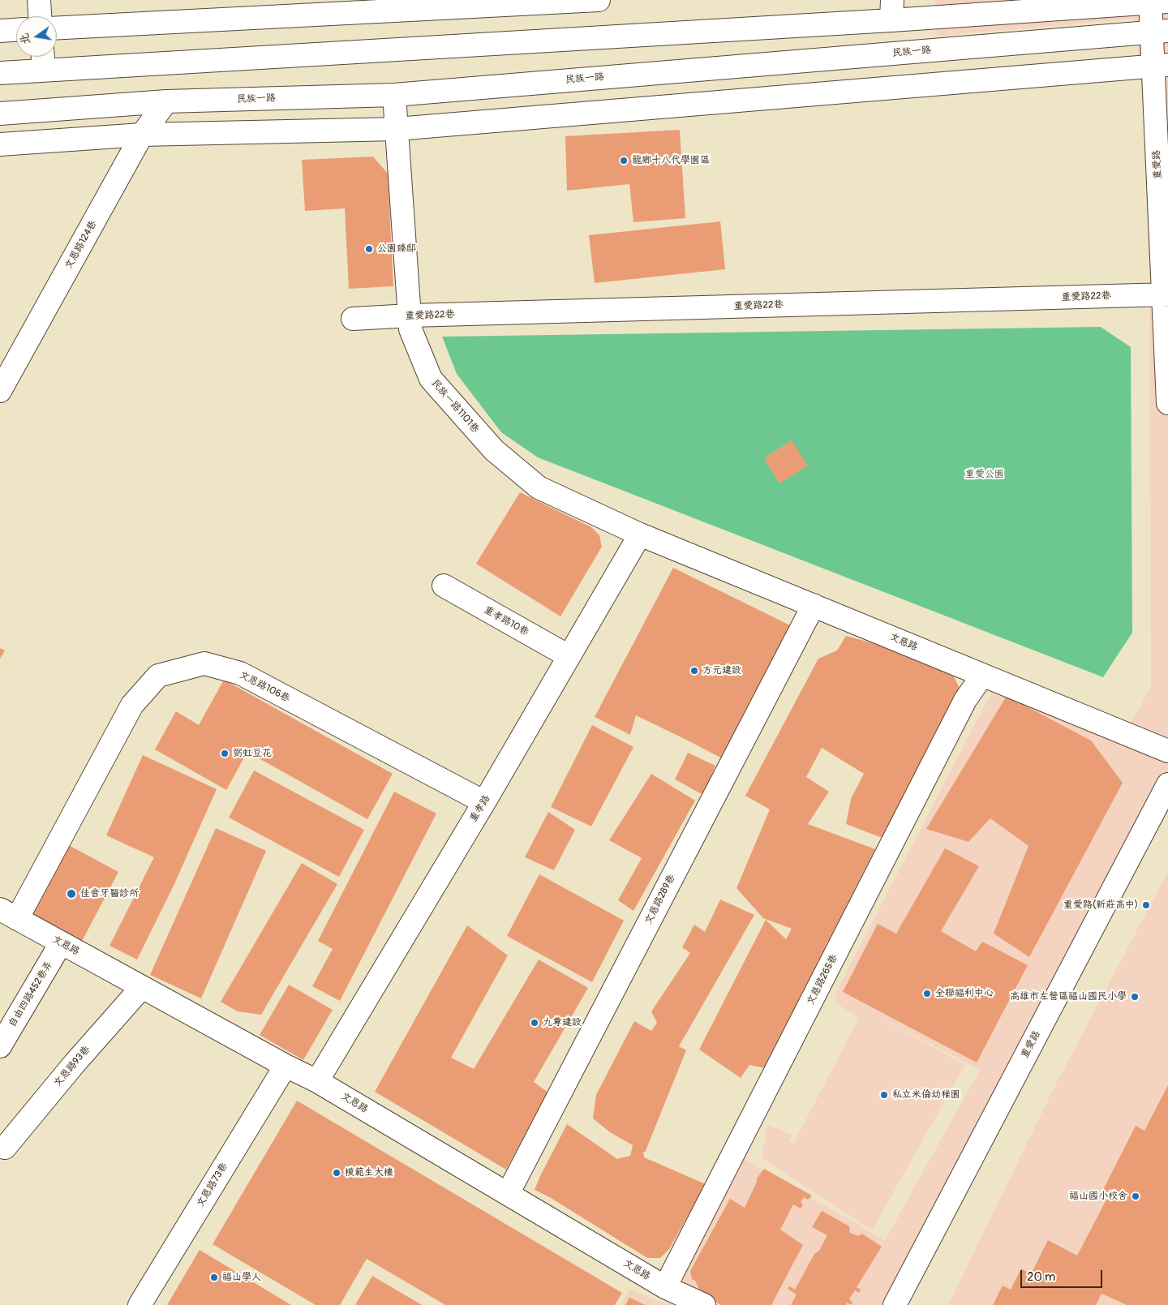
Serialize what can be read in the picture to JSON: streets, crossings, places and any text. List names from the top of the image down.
{
  "streets": {
    "main road": [
      "民族一路",
      "重愛路",
      "文恩路124巷",
      "重愛路22巷",
      "民族一路1101巷",
      "重孝路10巷",
      "文慈路",
      "文恩路106巷",
      "重孝路",
      "文慈路289巷",
      "文恩路",
      "文慈路265巷",
      "自由四路452巷弄",
      "文恩路93巷",
      "文恩路73巷"
    ]
  },
  "crossings": [
    ["民族一路", "重愛路"],
    ["民族一路", "文恩路124巷"],
    ["民族一路", "民族一路1101巷"],
    ["重愛路", "重愛路22巷"],
    ["重愛路22巷", "民族一路1101巷"],
    ["民族一路1101巷", "文慈路"],
    ["民族一路1101巷", "重孝路"],
    ["重孝路10巷", "重孝路"],
    ["文慈路", "重孝路"],
    ["文慈路", "文慈路289巷"],
    ["文慈路", "文慈路265巷"],
    ["文恩路106巷", "重孝路"],
    ["文恩路106巷", "文恩路"],
    ["重孝路", "文恩路"],
    ["文慈路289巷", "文恩路"],
    ["文恩路", "文慈路265巷"],
    ["文恩路", "自由四路452巷弄"],
    ["文恩路", "文恩路93巷"],
    ["文恩路", "文恩路73巷"]
  ],
  "parks": ["重愛公園"],
  "places": [
    "龍鄉十八代學園區",
    "公園臻邸",
    "方元建設",
    "弼虹豆花",
    "佳音牙醫診所",
    "重愛路(新莊高中)",
    "全聯福利中心",
    "高雄市左營區福山國民小學",
    "九尊建設",
    "私立米倫幼稚園",
    "模範生大樓",
    "福山國小校舍",
    "福山學人"
  ],
  "scale_bar": "20 m",
  "north": "left"
}
